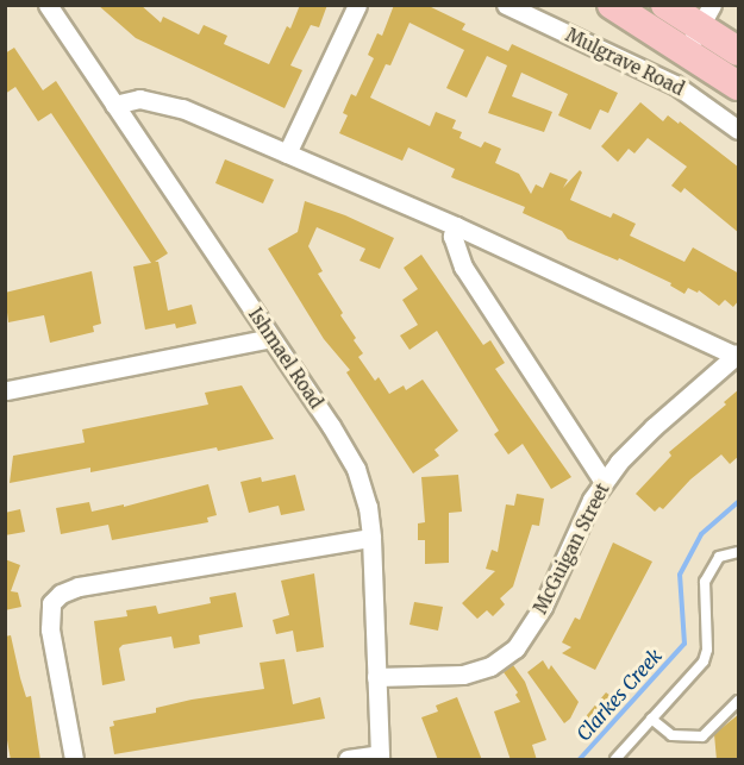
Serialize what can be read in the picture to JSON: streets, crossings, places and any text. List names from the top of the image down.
{
  "streets": {
    "main road": ["Mulgrave Road"],
    "street": ["Ishmael Road", "McGuigan Street"]
  },
  "crossings": [
    ["Ishmael Road", "McGuigan Street"]
  ],
  "water": ["Clarkes Creek"]
}
